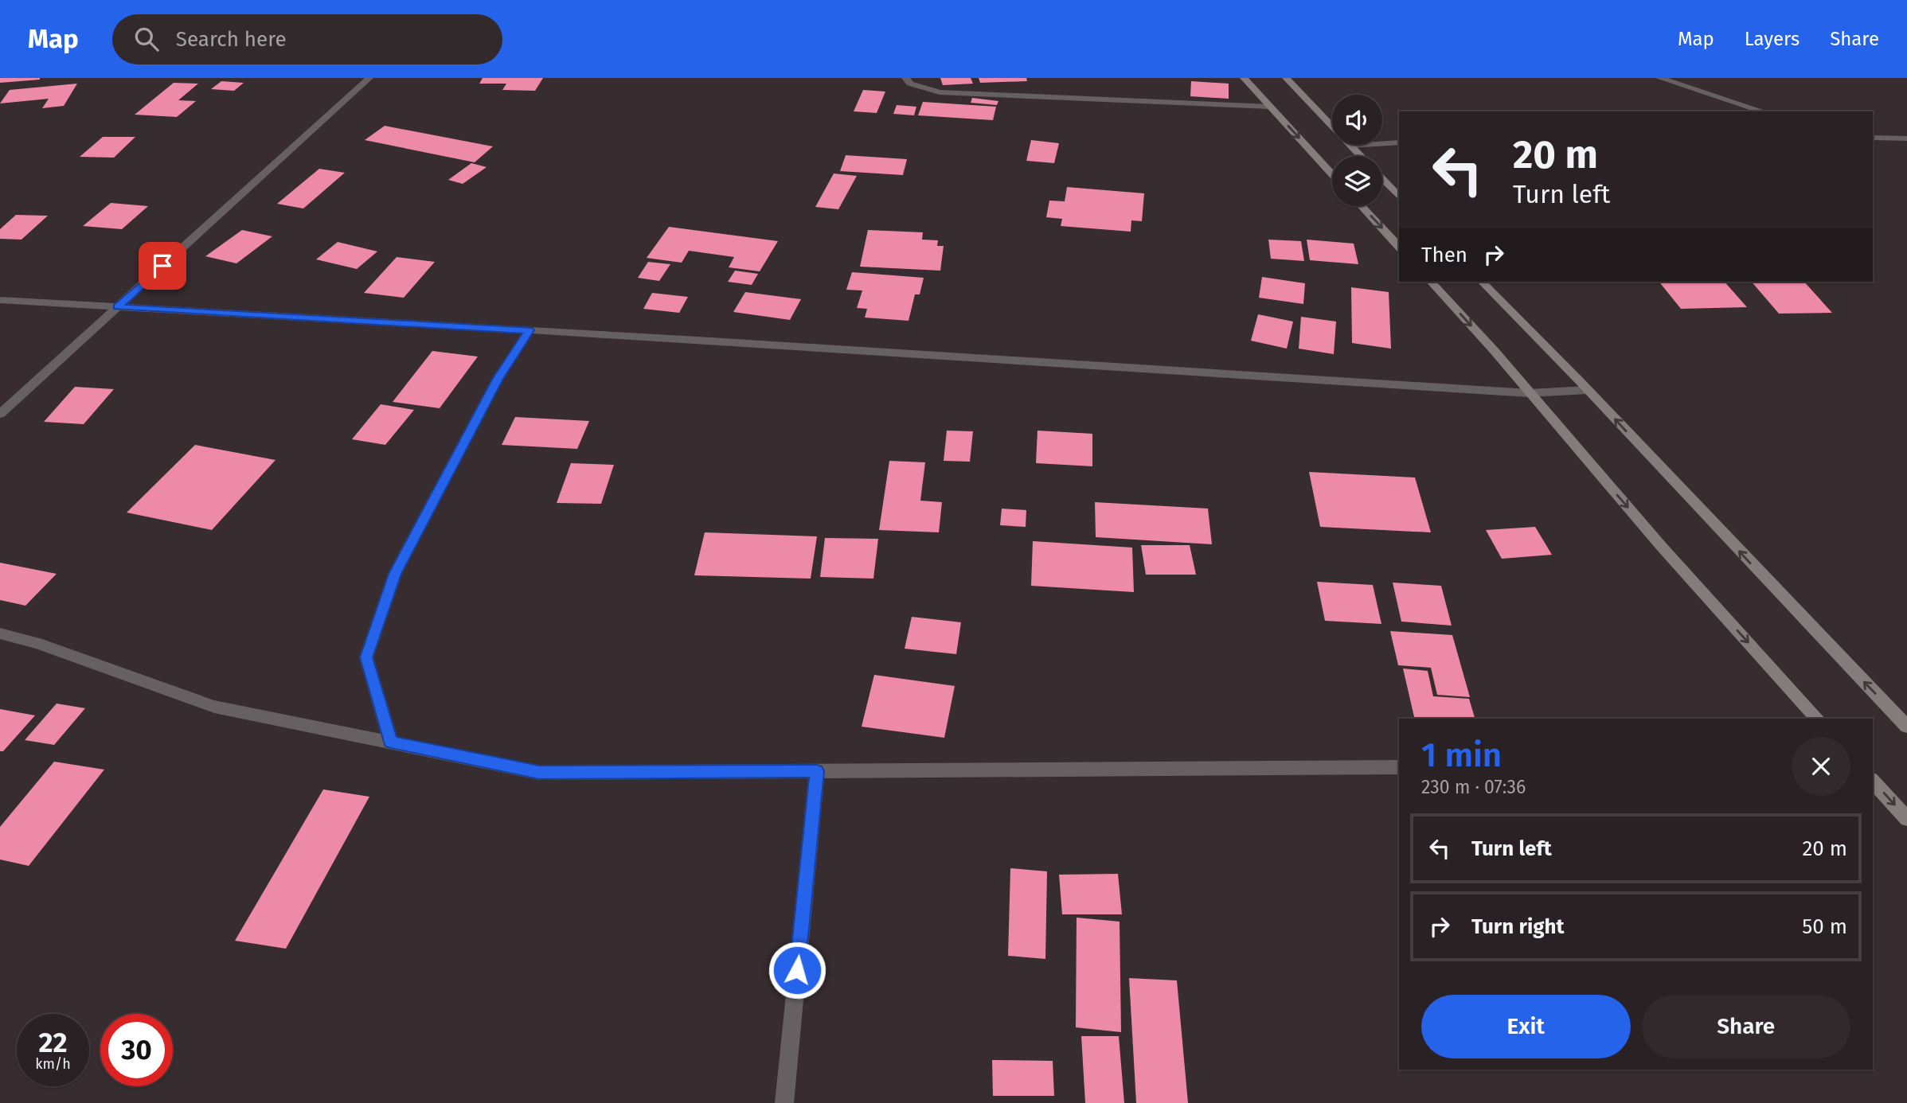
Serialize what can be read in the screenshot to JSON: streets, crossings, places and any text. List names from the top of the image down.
{
  "page": {
    "header": "Map",
    "search": "Search here",
    "nav": ["Map", "Layers", "Share"],
    "turn": ["20 m", "Turn left"],
    "then": "Then",
    "heading": ["1 min", "230 m · 07:36"],
    "list": [
      {
        "name": "Turn left",
        "value": "20 m"
      },
      {
        "name": "Turn right",
        "value": "50 m"
      }
    ],
    "buttons": ["Exit", "Share"],
    "speed": "22 km/h",
    "limit": "30"
  }
}
